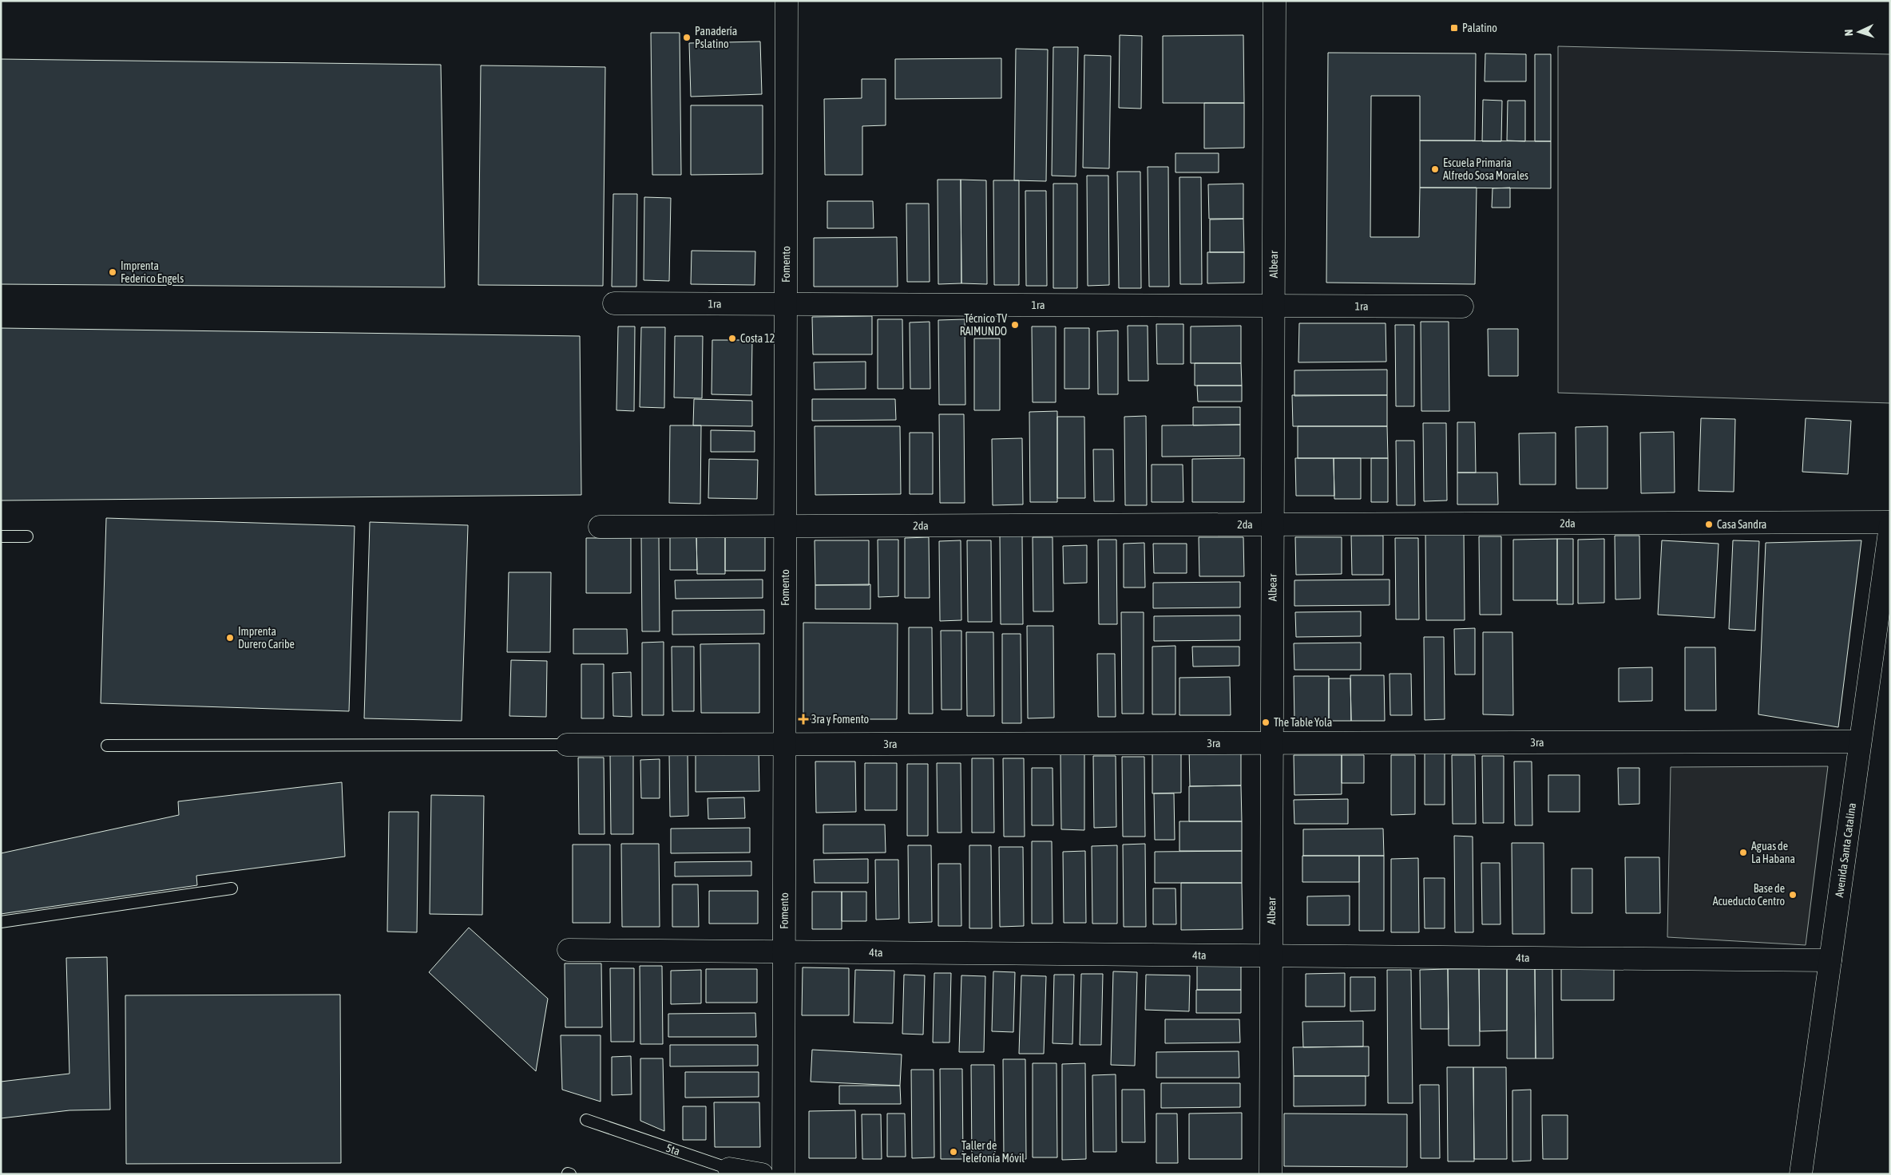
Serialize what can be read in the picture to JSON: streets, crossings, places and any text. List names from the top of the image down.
{
  "streets": {
    "street": [
      "Fomento",
      "Albear",
      "1ra",
      "2da",
      "3ra",
      "Avenida Santa Catalina",
      "4ta",
      "5ta"
    ]
  },
  "crossings": [
    ["Fomento", "1ra"],
    ["Fomento", "2da"],
    ["Fomento", "3ra"],
    ["Fomento", "4ta"],
    ["Albear", "1ra"],
    ["Albear", "2da"],
    ["Albear", "3ra"],
    ["Albear", "4ta"],
    ["3ra", "Avenida Santa Catalina"],
    ["Avenida Santa Catalina", "4ta"]
  ],
  "places": {
    "transit": ["Palatino"],
    "other": [
      "Panadería Pslatino",
      "Escuela Primaria Alfredo Sosa Morales",
      "Imprenta Federico Engels",
      "Técnico TV RAIMUNDO",
      "Costa 12",
      "Casa Sandra",
      "Imprenta Durero Caribe",
      "The Table Yola",
      "Aguas de La Habana",
      "Base de Acueducto Centro",
      "Taller de Telefonía Móvil"
    ],
    "health": ["3ra y Fomento"]
  },
  "north": "left"
}
